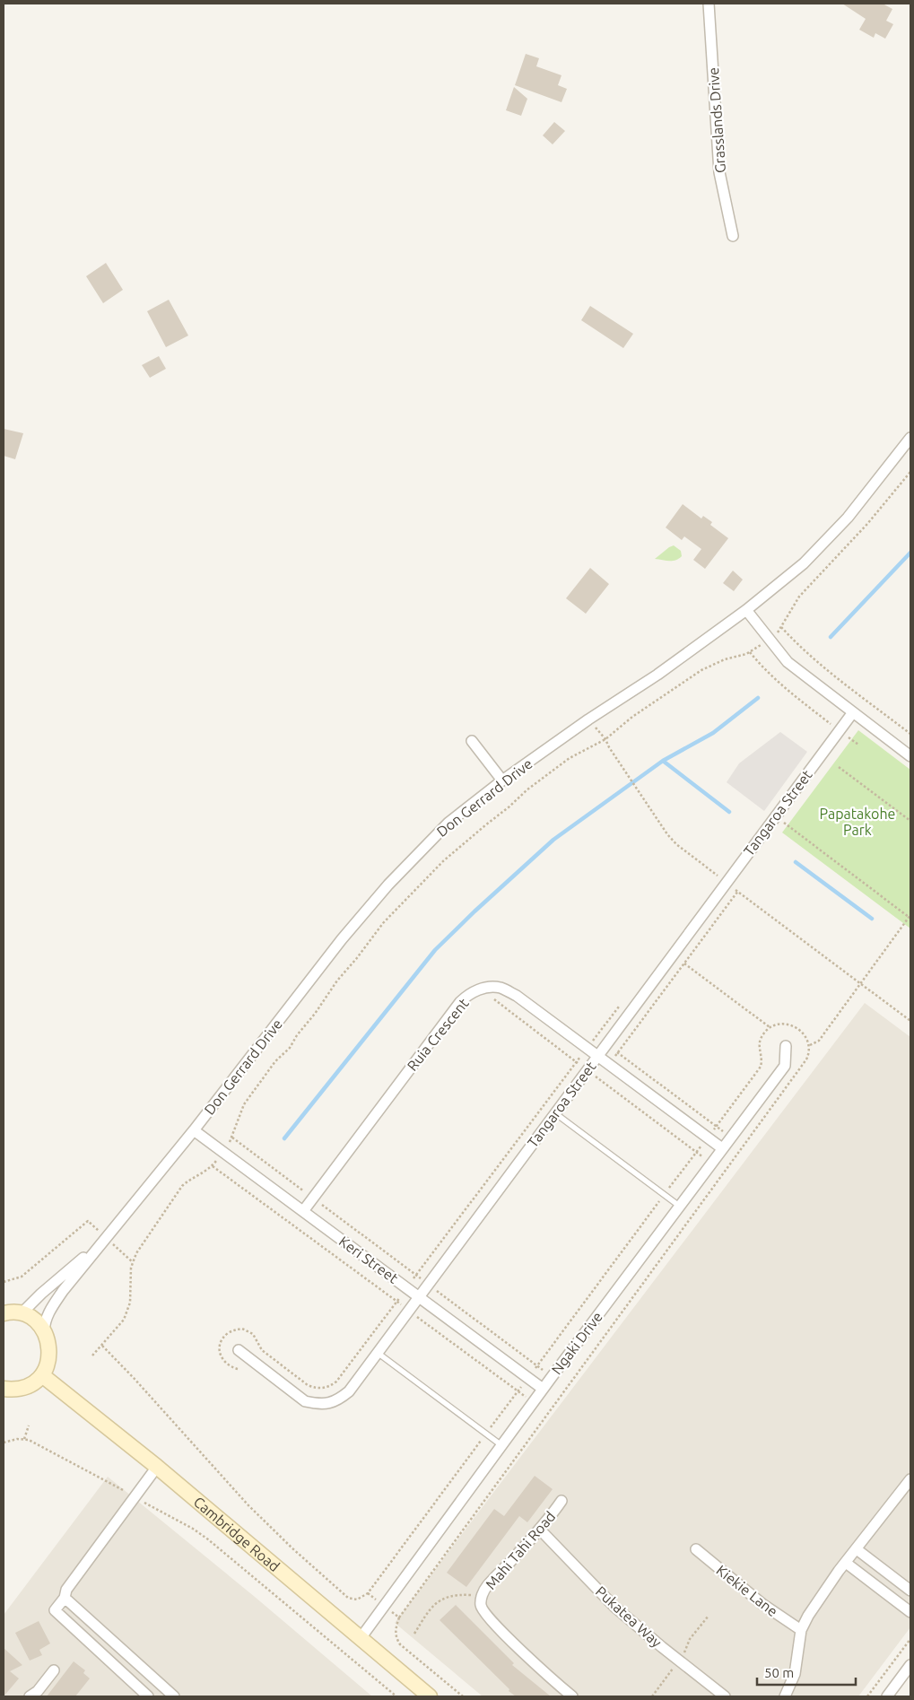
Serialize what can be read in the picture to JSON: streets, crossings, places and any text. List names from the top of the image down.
{
  "streets": {
    "main road": ["Cambridge Road"],
    "street": [
      "Grasslands Drive",
      "Don Gerrard Drive",
      "Tangaroa Street",
      "Ruia Crescent",
      "Keri Street",
      "Ngaki Drive",
      "Mahi Tahi Road",
      "Kiekie Lane",
      "Pukatea Way"
    ]
  },
  "crossings": [
    ["Don Gerrard Drive", "Keri Street"],
    ["Tangaroa Street", "Ruia Crescent"],
    ["Tangaroa Street", "Keri Street"],
    ["Ruia Crescent", "Keri Street"],
    ["Ruia Crescent", "Ngaki Drive"],
    ["Keri Street", "Ngaki Drive"],
    ["Ngaki Drive", "Cambridge Road"],
    ["Mahi Tahi Road", "Pukatea Way"]
  ],
  "parks": ["Papatakohe Park"],
  "scale_bar": "50 m"
}
